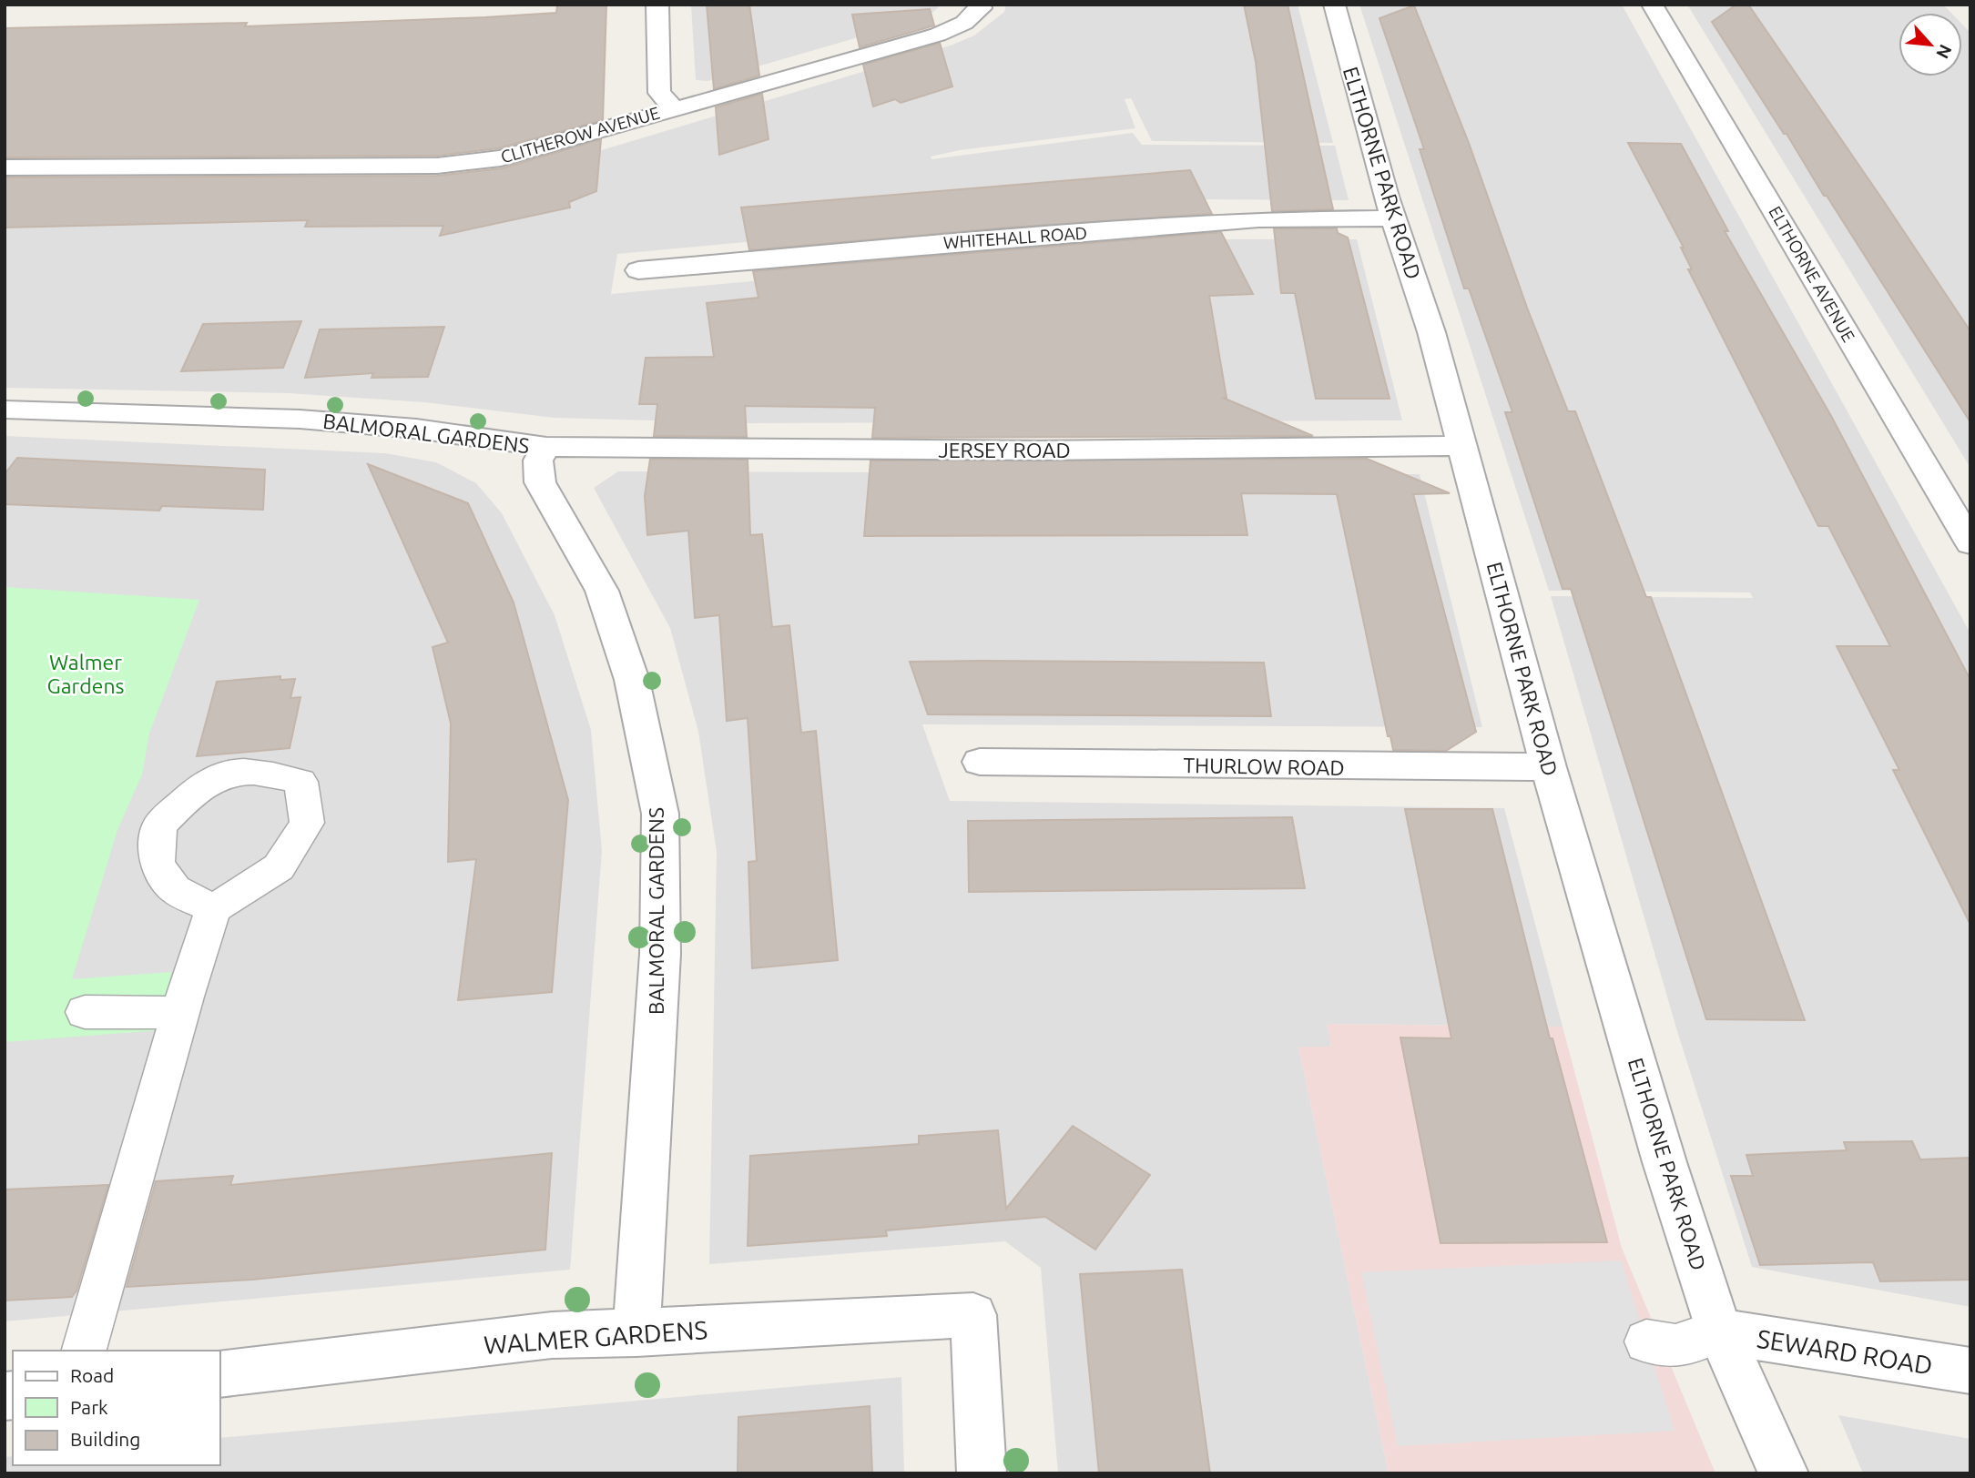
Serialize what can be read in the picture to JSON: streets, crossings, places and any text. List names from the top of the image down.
{
  "streets": {
    "street": [
      "CLITHEROW AVENUE",
      "ELTHORNE PARK ROAD",
      "WHITEHALL ROAD",
      "ELTHORNE AVENUE",
      "BALMORAL GARDENS",
      "JERSEY ROAD",
      "THURLOW ROAD",
      "WALMER GARDENS",
      "SEWARD ROAD"
    ]
  },
  "crossings": [
    ["ELTHORNE PARK ROAD", "WHITEHALL ROAD"],
    ["ELTHORNE PARK ROAD", "JERSEY ROAD"],
    ["ELTHORNE PARK ROAD", "THURLOW ROAD"],
    ["ELTHORNE PARK ROAD", "SEWARD ROAD"],
    ["BALMORAL GARDENS", "JERSEY ROAD"],
    ["BALMORAL GARDENS", "WALMER GARDENS"]
  ],
  "parks": ["Walmer Gardens"],
  "legend": ["Road", "Park", "Building"],
  "north": "bottom right"
}
